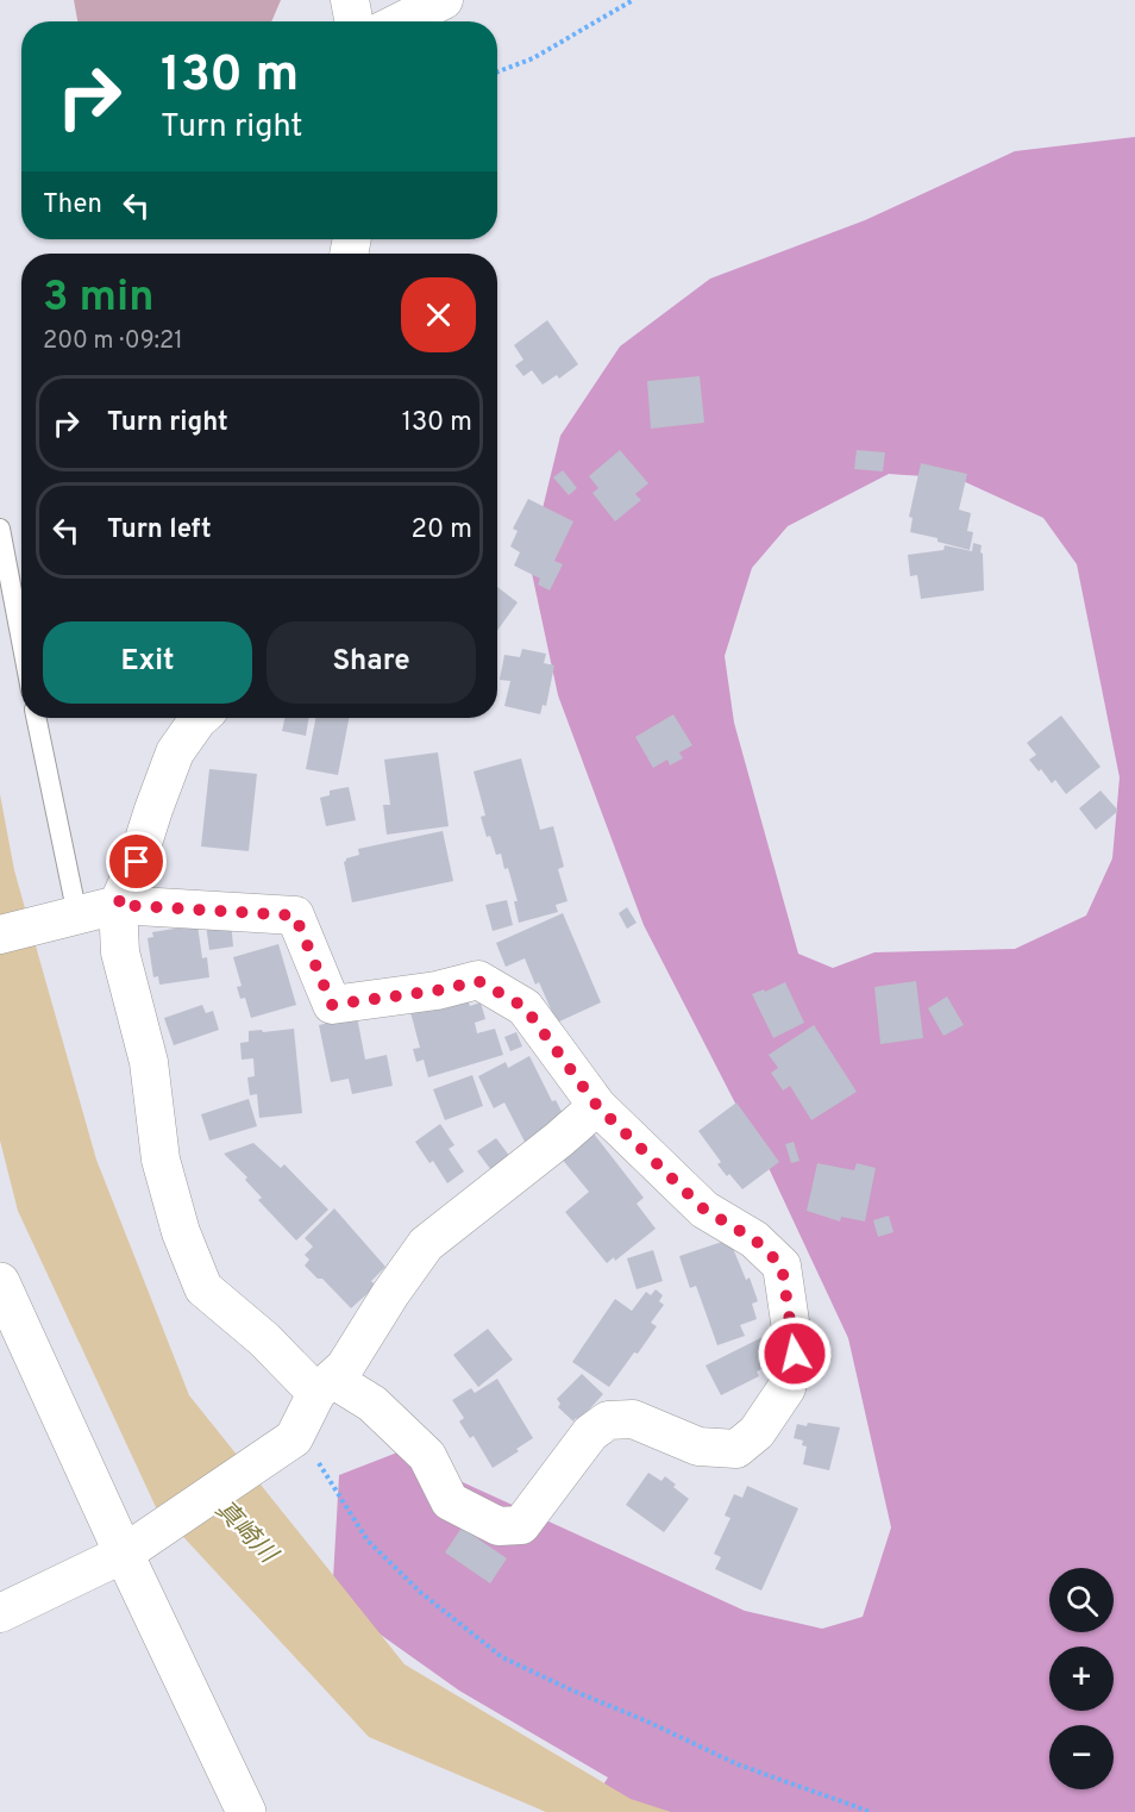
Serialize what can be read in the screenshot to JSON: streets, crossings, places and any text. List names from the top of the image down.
{
  "water": ["真崎川"],
  "page": {
    "turn": ["130 m", "Turn right"],
    "then": "Then",
    "heading": ["3 min", "200 m · 09:21"],
    "list": [
      {
        "name": "Turn right",
        "value": "130 m"
      },
      {
        "name": "Turn left",
        "value": "20 m"
      }
    ],
    "buttons": ["Exit", "Share"],
    "map_buttons": ["+", "−"]
  }
}
